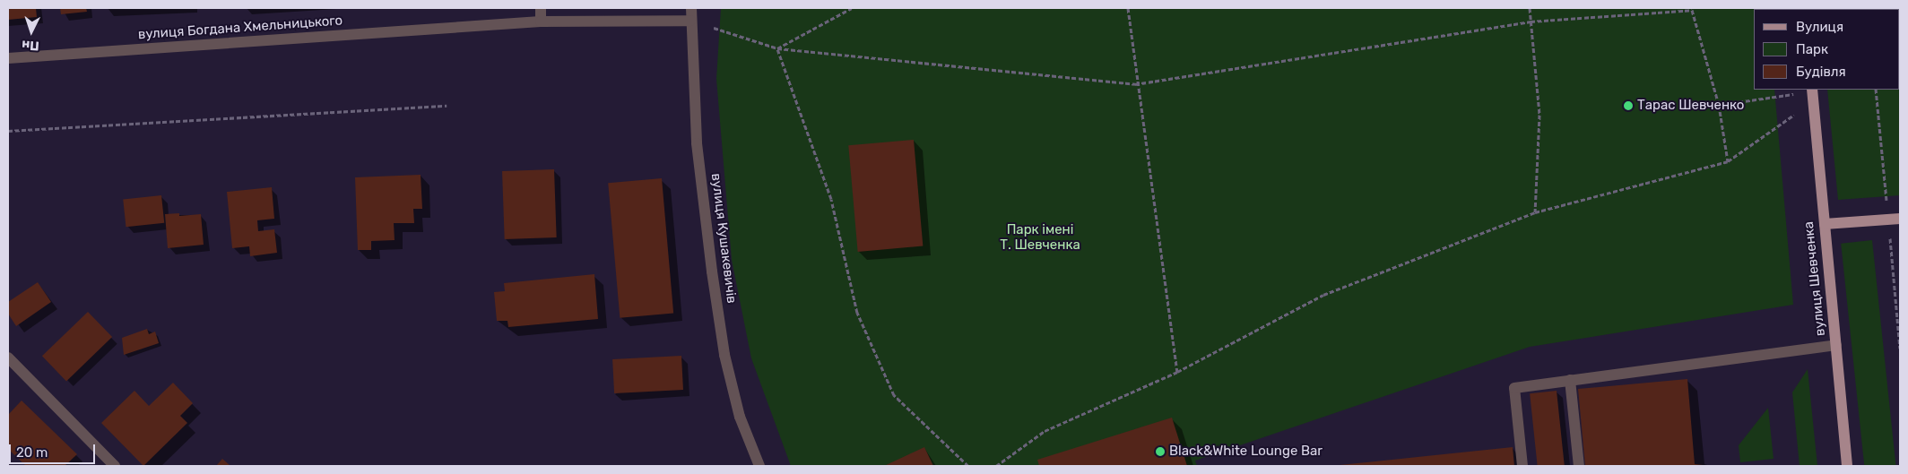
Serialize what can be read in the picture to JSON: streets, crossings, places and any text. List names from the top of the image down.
{
  "streets": {
    "main road": ["вулиця Шевченка"],
    "street": ["вулиця Богдана Хмельницького", "вулиця Кушакевичів"]
  },
  "crossings": [
    ["вулиця Богдана Хмельницького", "вулиця Кушакевичів"]
  ],
  "parks": ["Парк імені Т. Шевченка"],
  "places": ["Тарас Шевченко", "Black&White Lounge Bar"],
  "legend": ["Вулиця", "Парк", "Будівля"],
  "scale_bar": "20 m",
  "north": "bottom"
}
